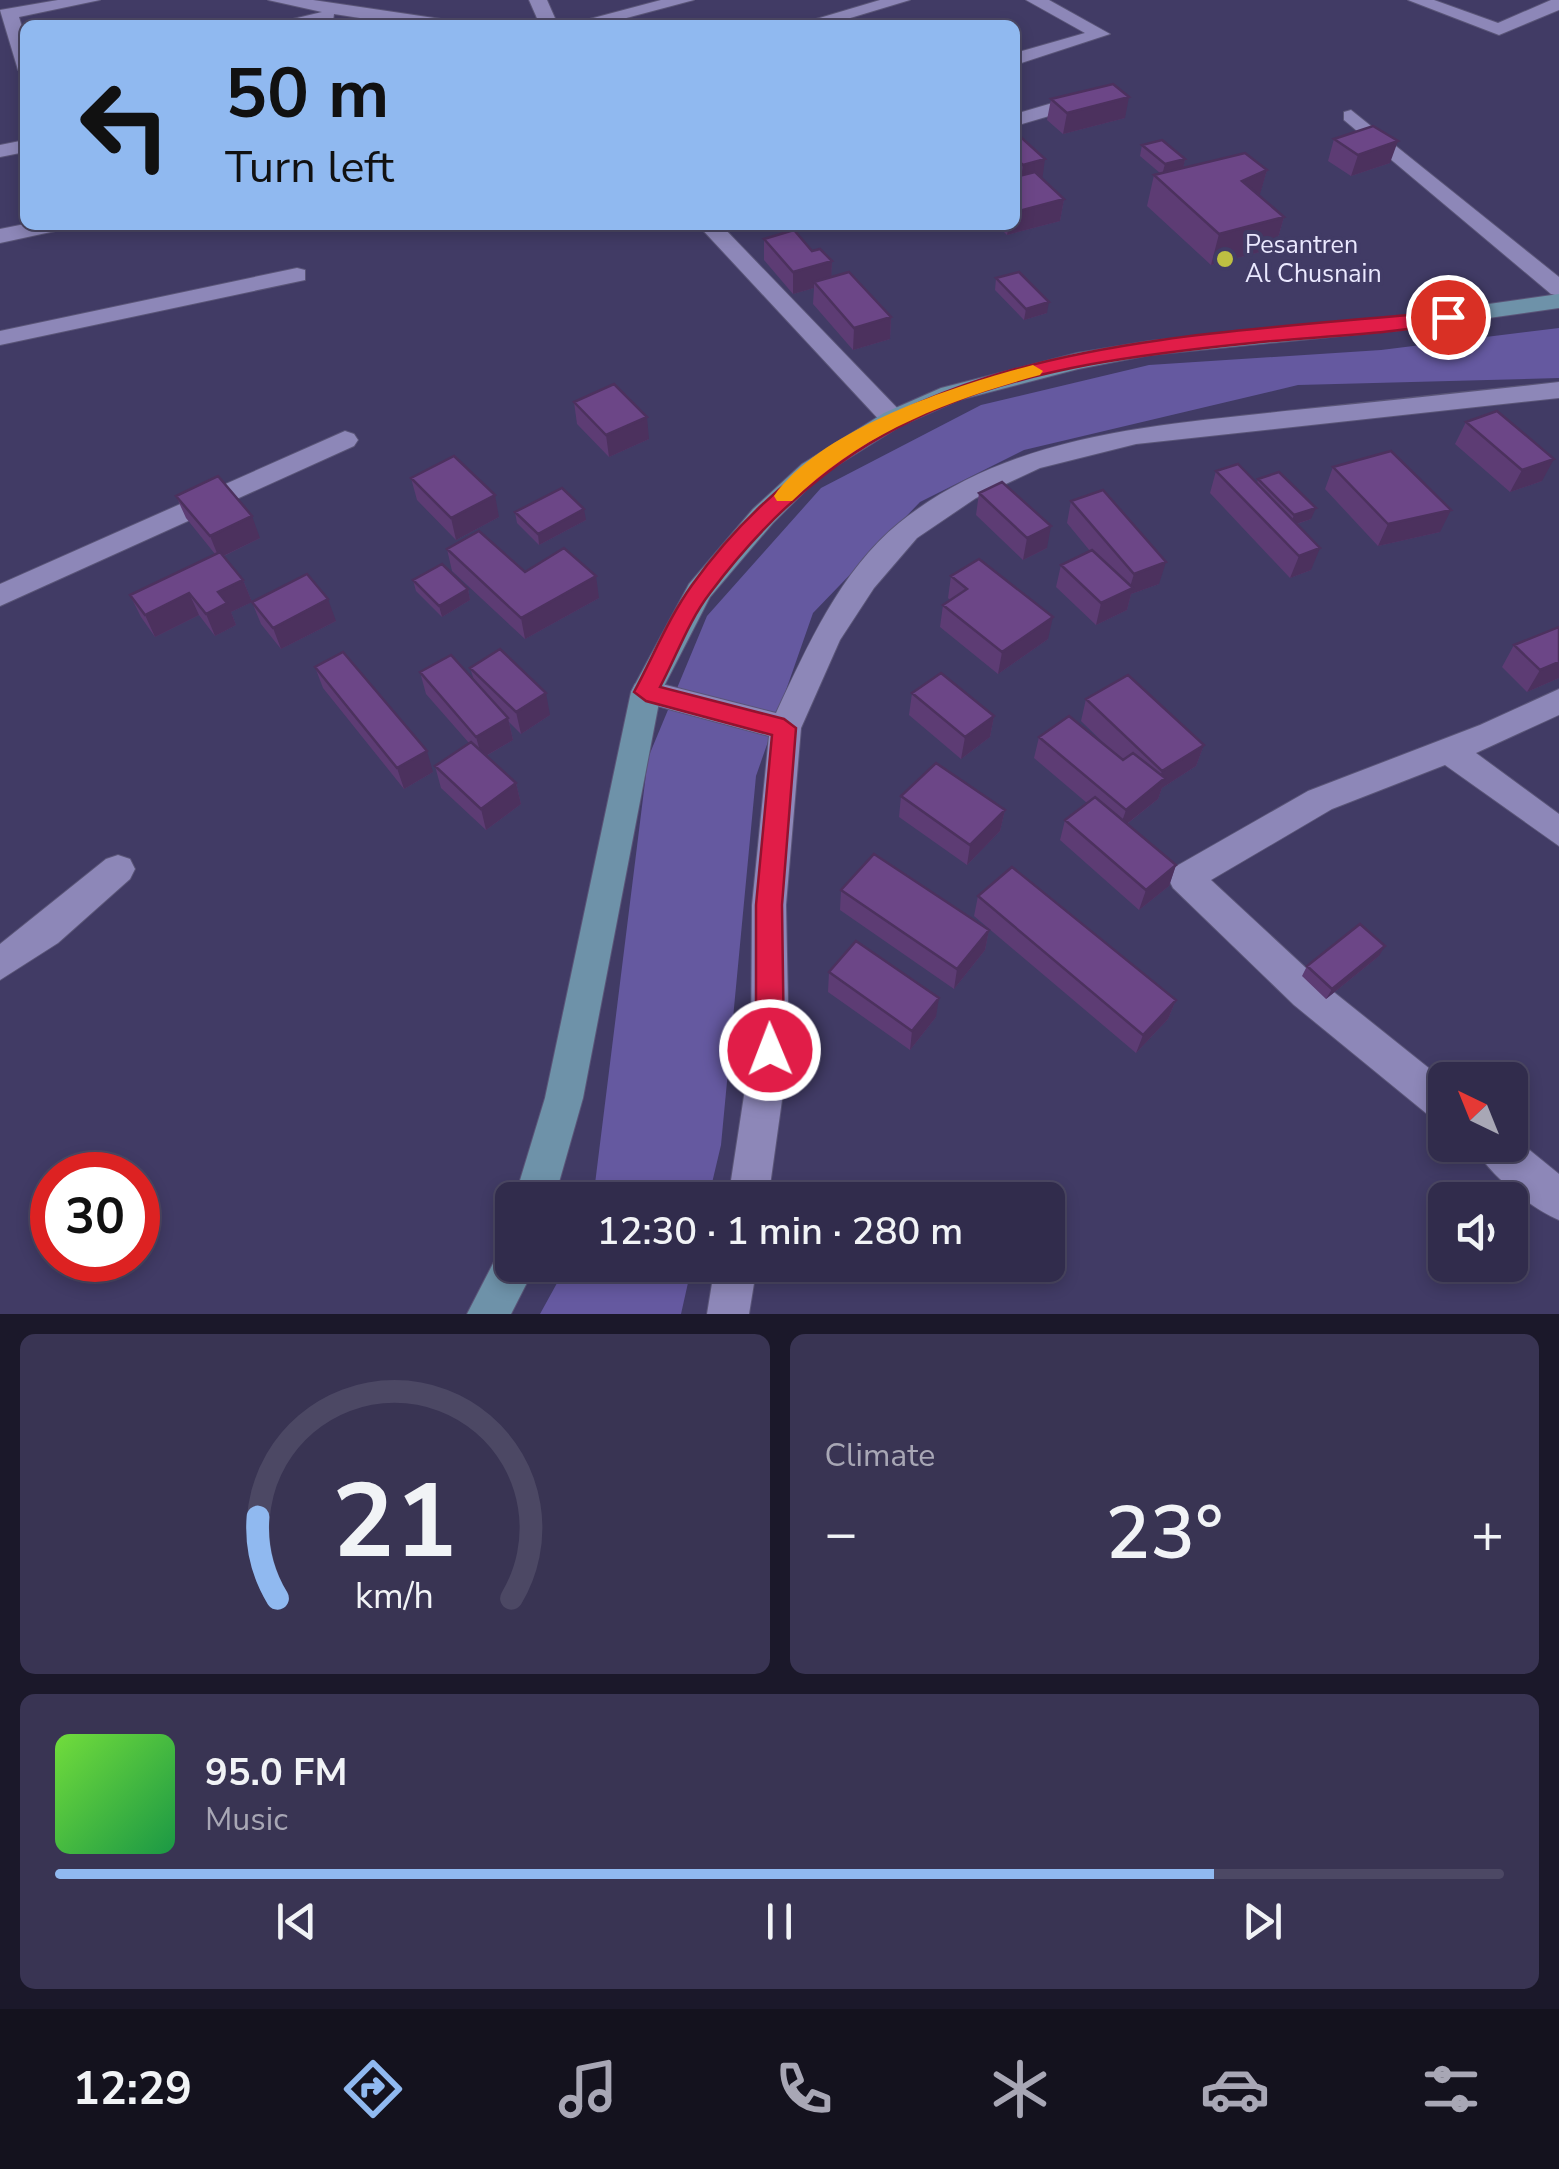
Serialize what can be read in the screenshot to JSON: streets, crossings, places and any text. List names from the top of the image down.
{
  "places": ["Pesantren Al Chusnain"],
  "north": "top left",
  "page": {
    "turn": ["50 m", "Turn left"],
    "limit": "30",
    "trip": "12:30 · 1 min · 280 m",
    "tile": "Climate",
    "heat": ["−", "23°", "+"],
    "song": ["95.0 FM", "Music"],
    "tabs": "12:29",
    "gauge": ["21", "km/h"]
  }
}
